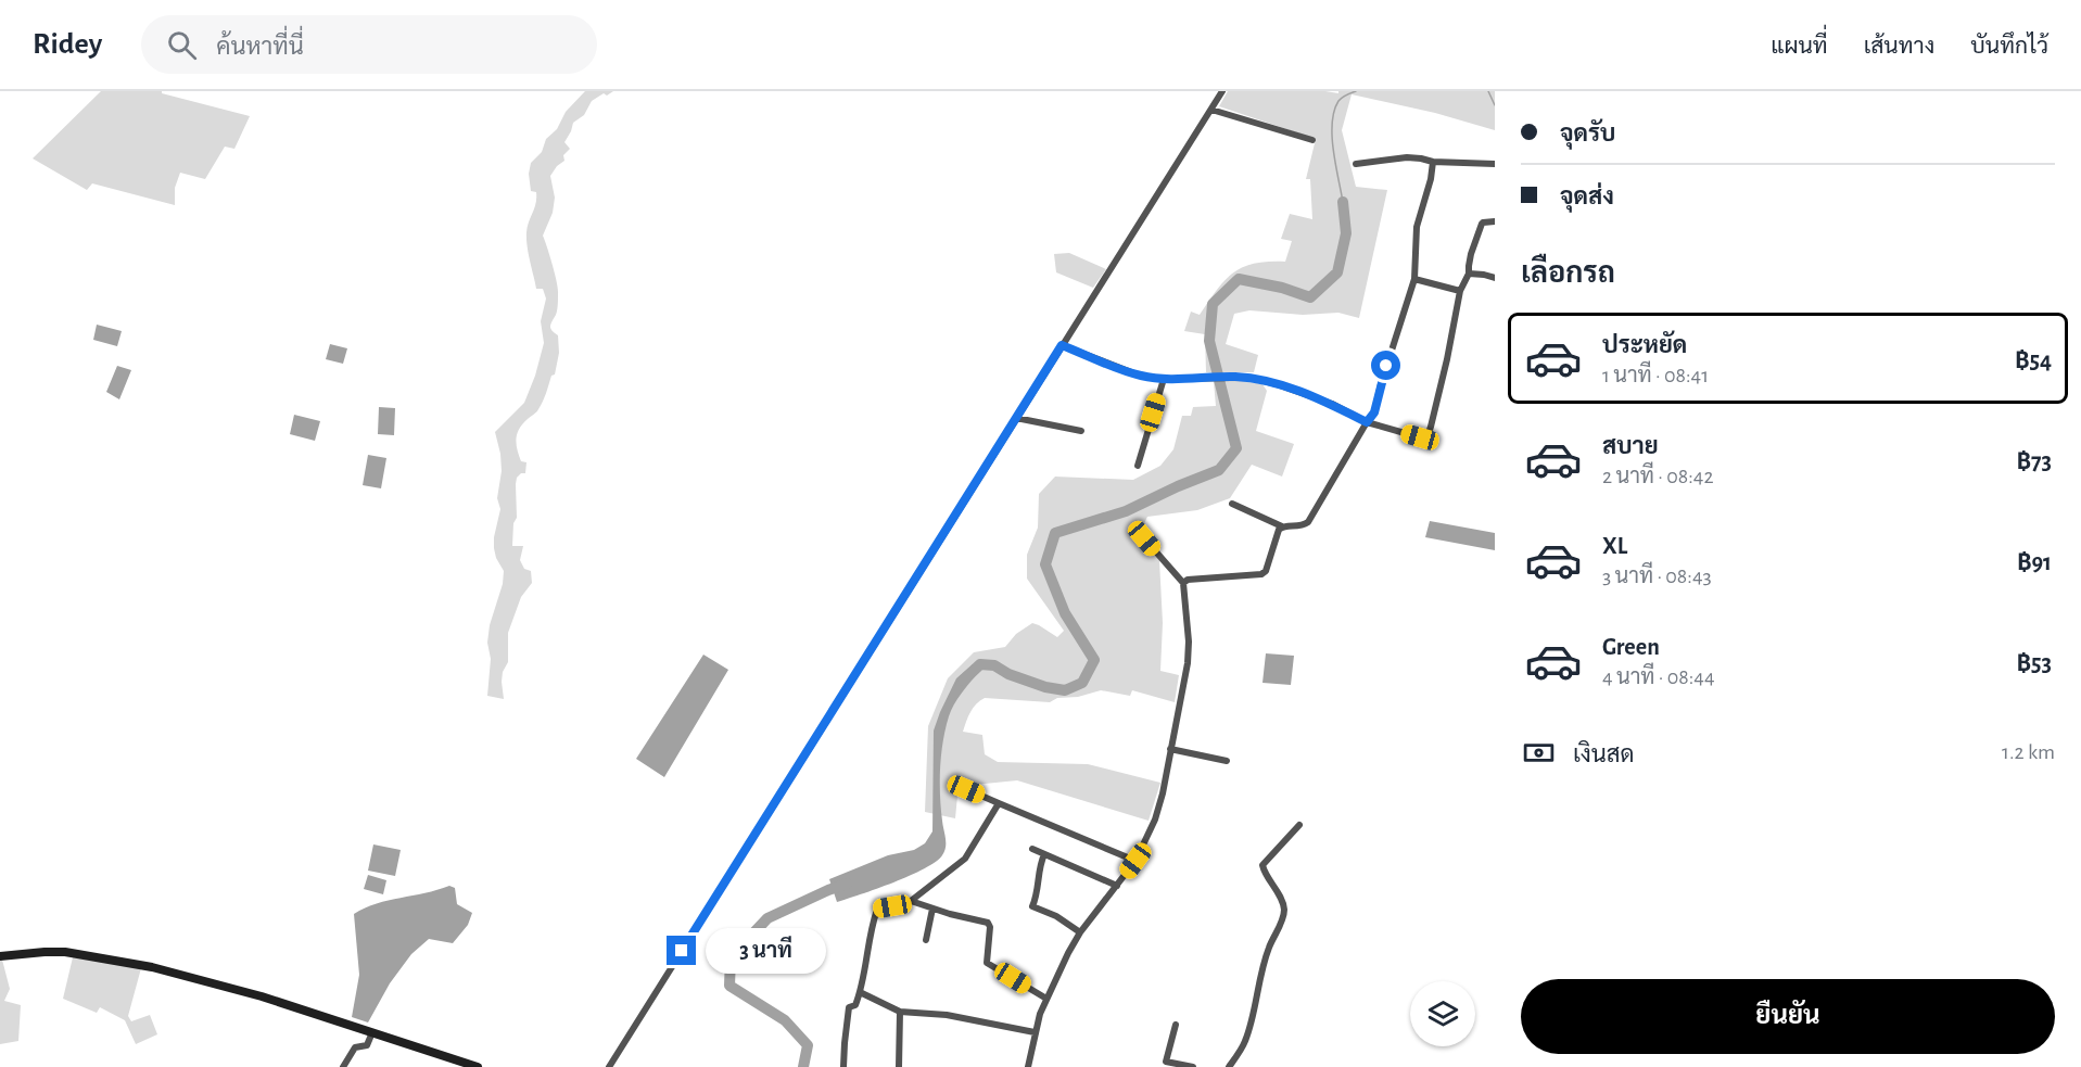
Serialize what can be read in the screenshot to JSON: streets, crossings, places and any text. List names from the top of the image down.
{
  "page": {
    "header": "Ridey",
    "search": "ค้นหาที่นี่",
    "nav": ["แผนที่", "เส้นทาง", "บันทึกไว้"],
    "banner": ["จุดรับ", "จุดส่ง"],
    "heading": "เลือกรถ",
    "list": [
      {
        "name": "ประหยัด",
        "note": "1 นาที · 08:41",
        "value": "฿54"
      },
      {
        "name": "สบาย",
        "note": "2 นาที · 08:42",
        "value": "฿73"
      },
      {
        "name": "XL",
        "note": "3 นาที · 08:43",
        "value": "฿91"
      },
      {
        "name": "Green",
        "note": "4 นาที · 08:44",
        "value": "฿53"
      }
    ],
    "pay": ["เงินสด", "1.2 km"],
    "bubble": "3 นาที",
    "buttons": "ยืนยัน"
  }
}
